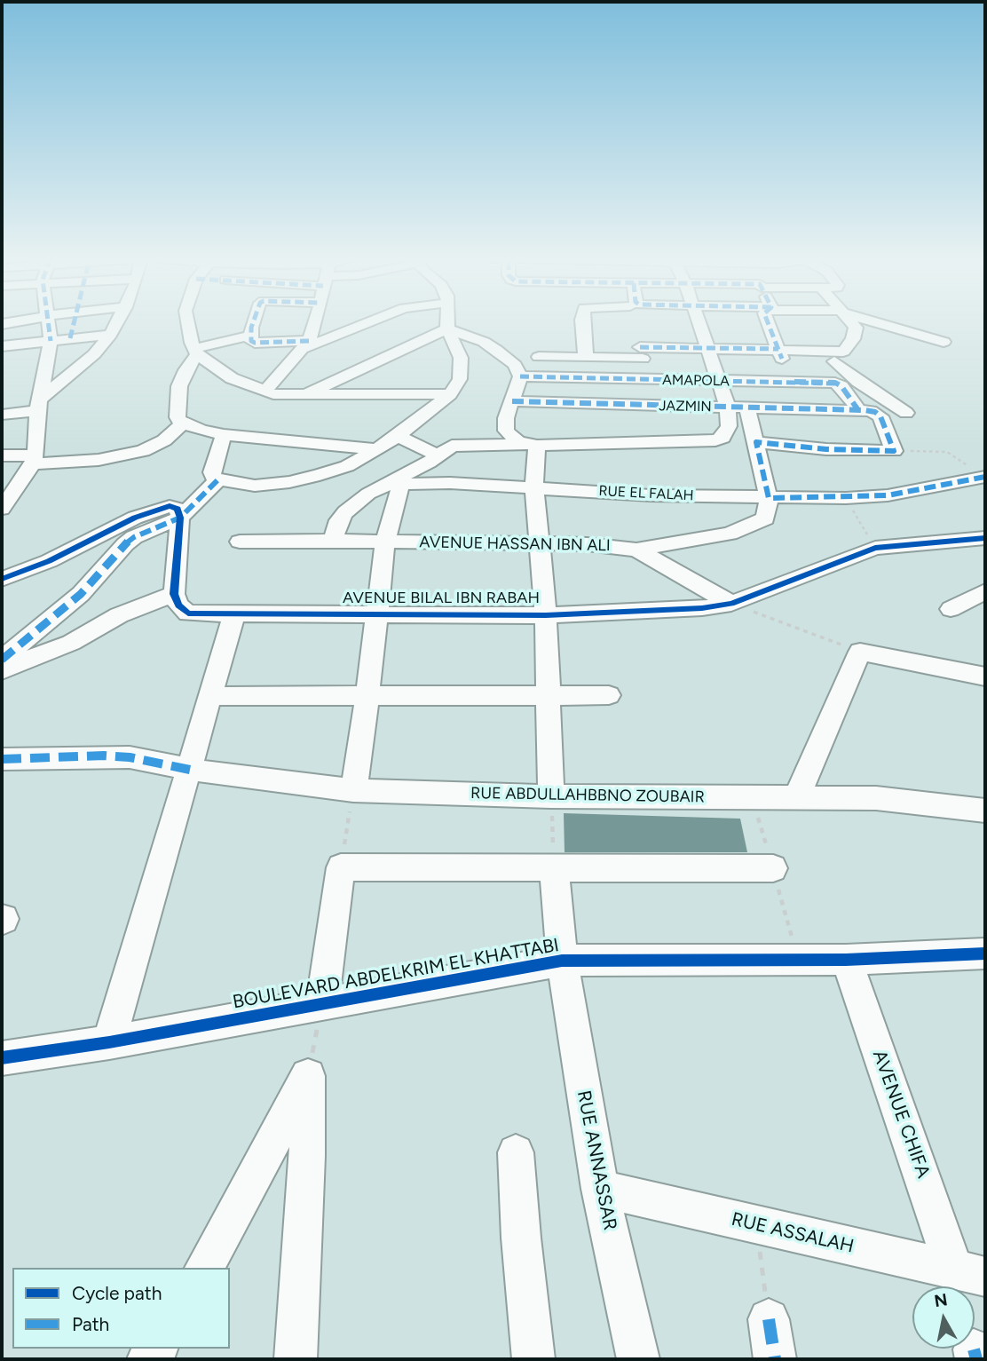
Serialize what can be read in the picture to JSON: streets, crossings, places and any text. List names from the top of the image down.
{
  "streets": {
    "street": [
      "AMAPOLA",
      "JAZMIN",
      "RUE EL FALAH",
      "AVENUE HASSAN IBN ALI",
      "AVENUE BILAL IBN RABAH",
      "RUE ABDULLAHBBNO ZOUBAIR",
      "BOULEVARD ABDELKRIM EL KHATTABI",
      "AVENUE CHIFA",
      "RUE ANNASSAR",
      "RUE ASSALAH"
    ]
  },
  "crossings": [
    ["AMAPOLA", "JAZMIN"],
    ["RUE EL FALAH", "AVENUE HASSAN IBN ALI"],
    ["BOULEVARD ABDELKRIM EL KHATTABI", "AVENUE CHIFA"],
    ["BOULEVARD ABDELKRIM EL KHATTABI", "RUE ANNASSAR"],
    ["AVENUE CHIFA", "RUE ASSALAH"],
    ["RUE ANNASSAR", "RUE ASSALAH"]
  ],
  "legend": ["Cycle path", "Path"],
  "north": "top"
}
